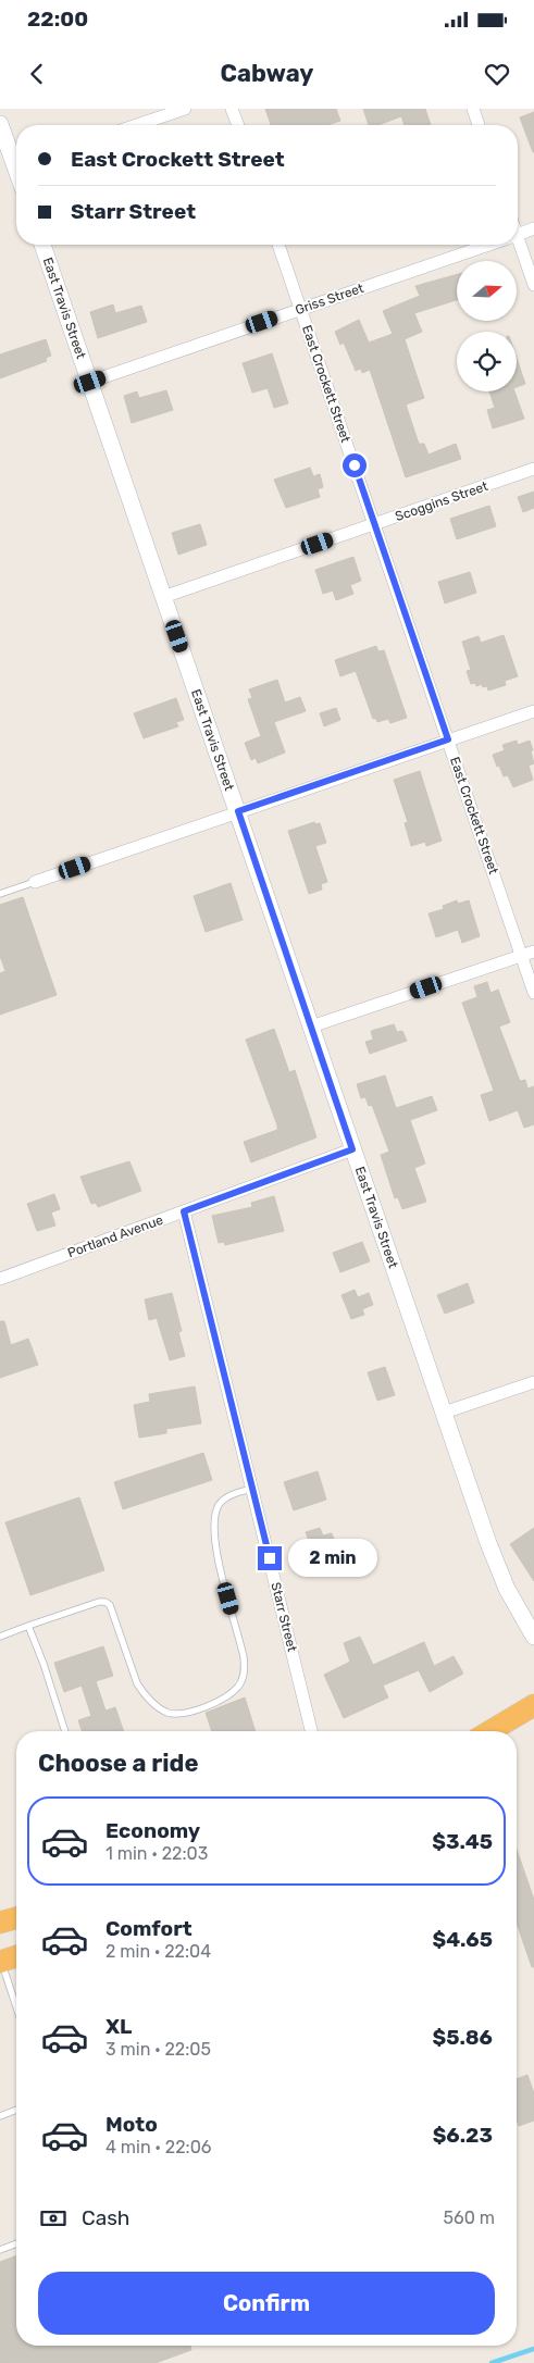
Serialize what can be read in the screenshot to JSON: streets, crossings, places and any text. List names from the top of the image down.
{
  "streets": {
    "street": [
      "Griss Street",
      "East Travis Street",
      "East Crockett Street",
      "Scoggins Street",
      "Portland Avenue",
      "Starr Street"
    ]
  },
  "crossings": [
    ["Griss Street", "East Travis Street"],
    ["Griss Street", "East Crockett Street"],
    ["East Travis Street", "Scoggins Street"],
    ["East Travis Street", "Portland Avenue"],
    ["East Crockett Street", "Scoggins Street"],
    ["Portland Avenue", "Starr Street"]
  ],
  "north": "right",
  "page": {
    "status": "22:00",
    "header": "Cabway",
    "banner": ["East Crockett Street", "Starr Street"],
    "bubble": "2 min",
    "heading": "Choose a ride",
    "list": [
      {
        "name": "Economy",
        "note": "1 min · 22:03",
        "value": "$3.45"
      },
      {
        "name": "Comfort",
        "note": "2 min · 22:04",
        "value": "$4.65"
      },
      {
        "name": "XL",
        "note": "3 min · 22:05",
        "value": "$5.86"
      },
      {
        "name": "Moto",
        "note": "4 min · 22:06",
        "value": "$6.23"
      }
    ],
    "pay": ["Cash", "560 m"],
    "buttons": "Confirm"
  }
}
